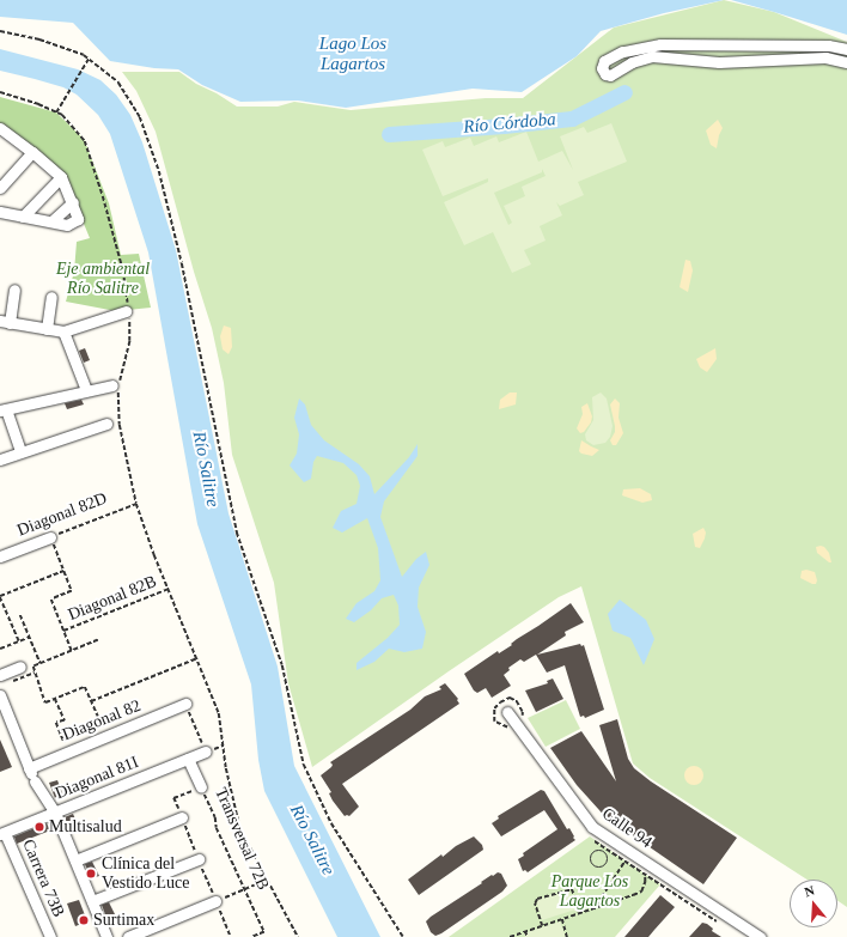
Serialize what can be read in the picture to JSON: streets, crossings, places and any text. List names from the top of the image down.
{
  "streets": {
    "street": [
      "Diagonal 82D",
      "Diagonal 82",
      "Diagonal 81I",
      "Calle 94",
      "Transversal 72B",
      "Carrera 73B"
    ],
    "path": ["Diagonal 82B"]
  },
  "crossings": [
    ["Diagonal 81I", "Transversal 72B"],
    ["Diagonal 81I", "Carrera 73B"]
  ],
  "water": ["Lago Los Lagartos", "Río Córdoba", "Río Salitre"],
  "parks": ["Eje ambiental Río Salitre", "Parque Los Lagartos"],
  "places": ["Multisalud", "Clínica del Vestido Luce", "Surtimax"],
  "north": "top"
}
